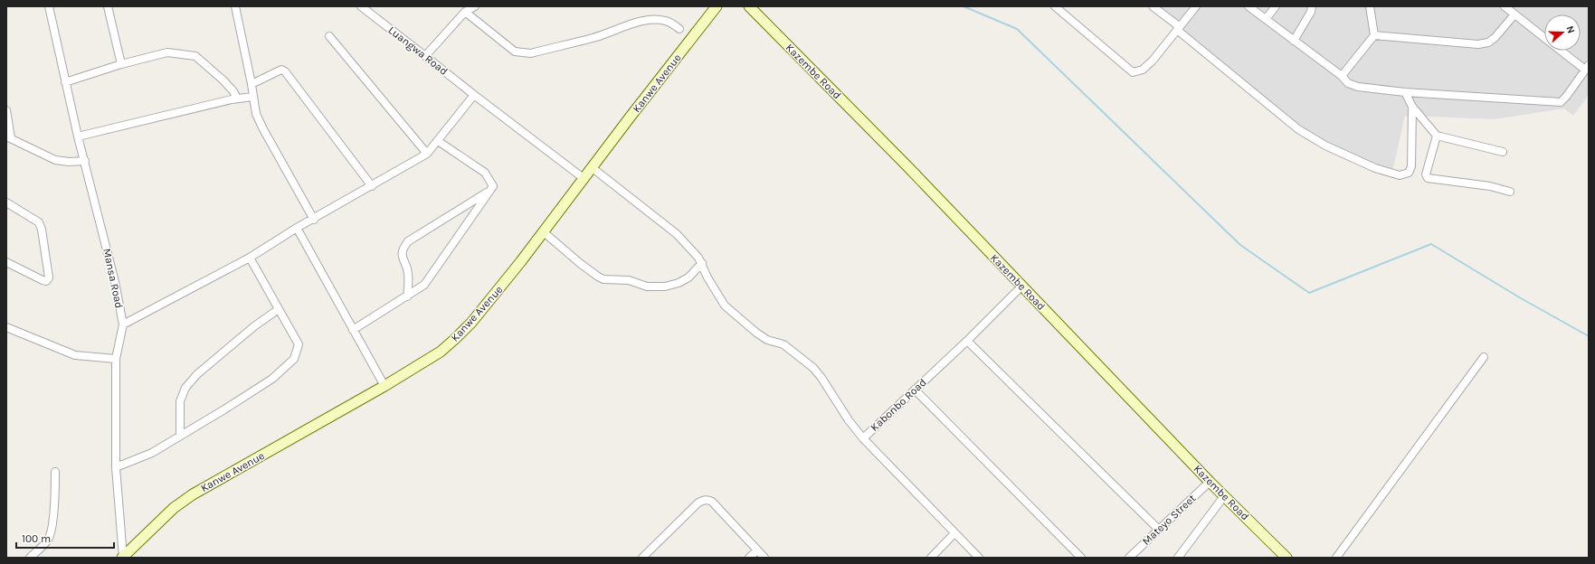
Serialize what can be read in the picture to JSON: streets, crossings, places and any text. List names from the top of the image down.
{
  "streets": {
    "main road": ["Kazembe Road", "Kanwe Avenue"],
    "street": [
      "Luangwa Road",
      "Mansa Road",
      "Kabonbo Road",
      "Mateyo Street"
    ]
  },
  "crossings": [
    ["Luangwa Road", "Kanwe Avenue"],
    ["Kazembe Road", "Kabonbo Road"],
    ["Kazembe Road", "Mateyo Street"],
    ["Kanwe Avenue", "Mansa Road"]
  ],
  "scale_bar": "100 m",
  "north": "right"
}
